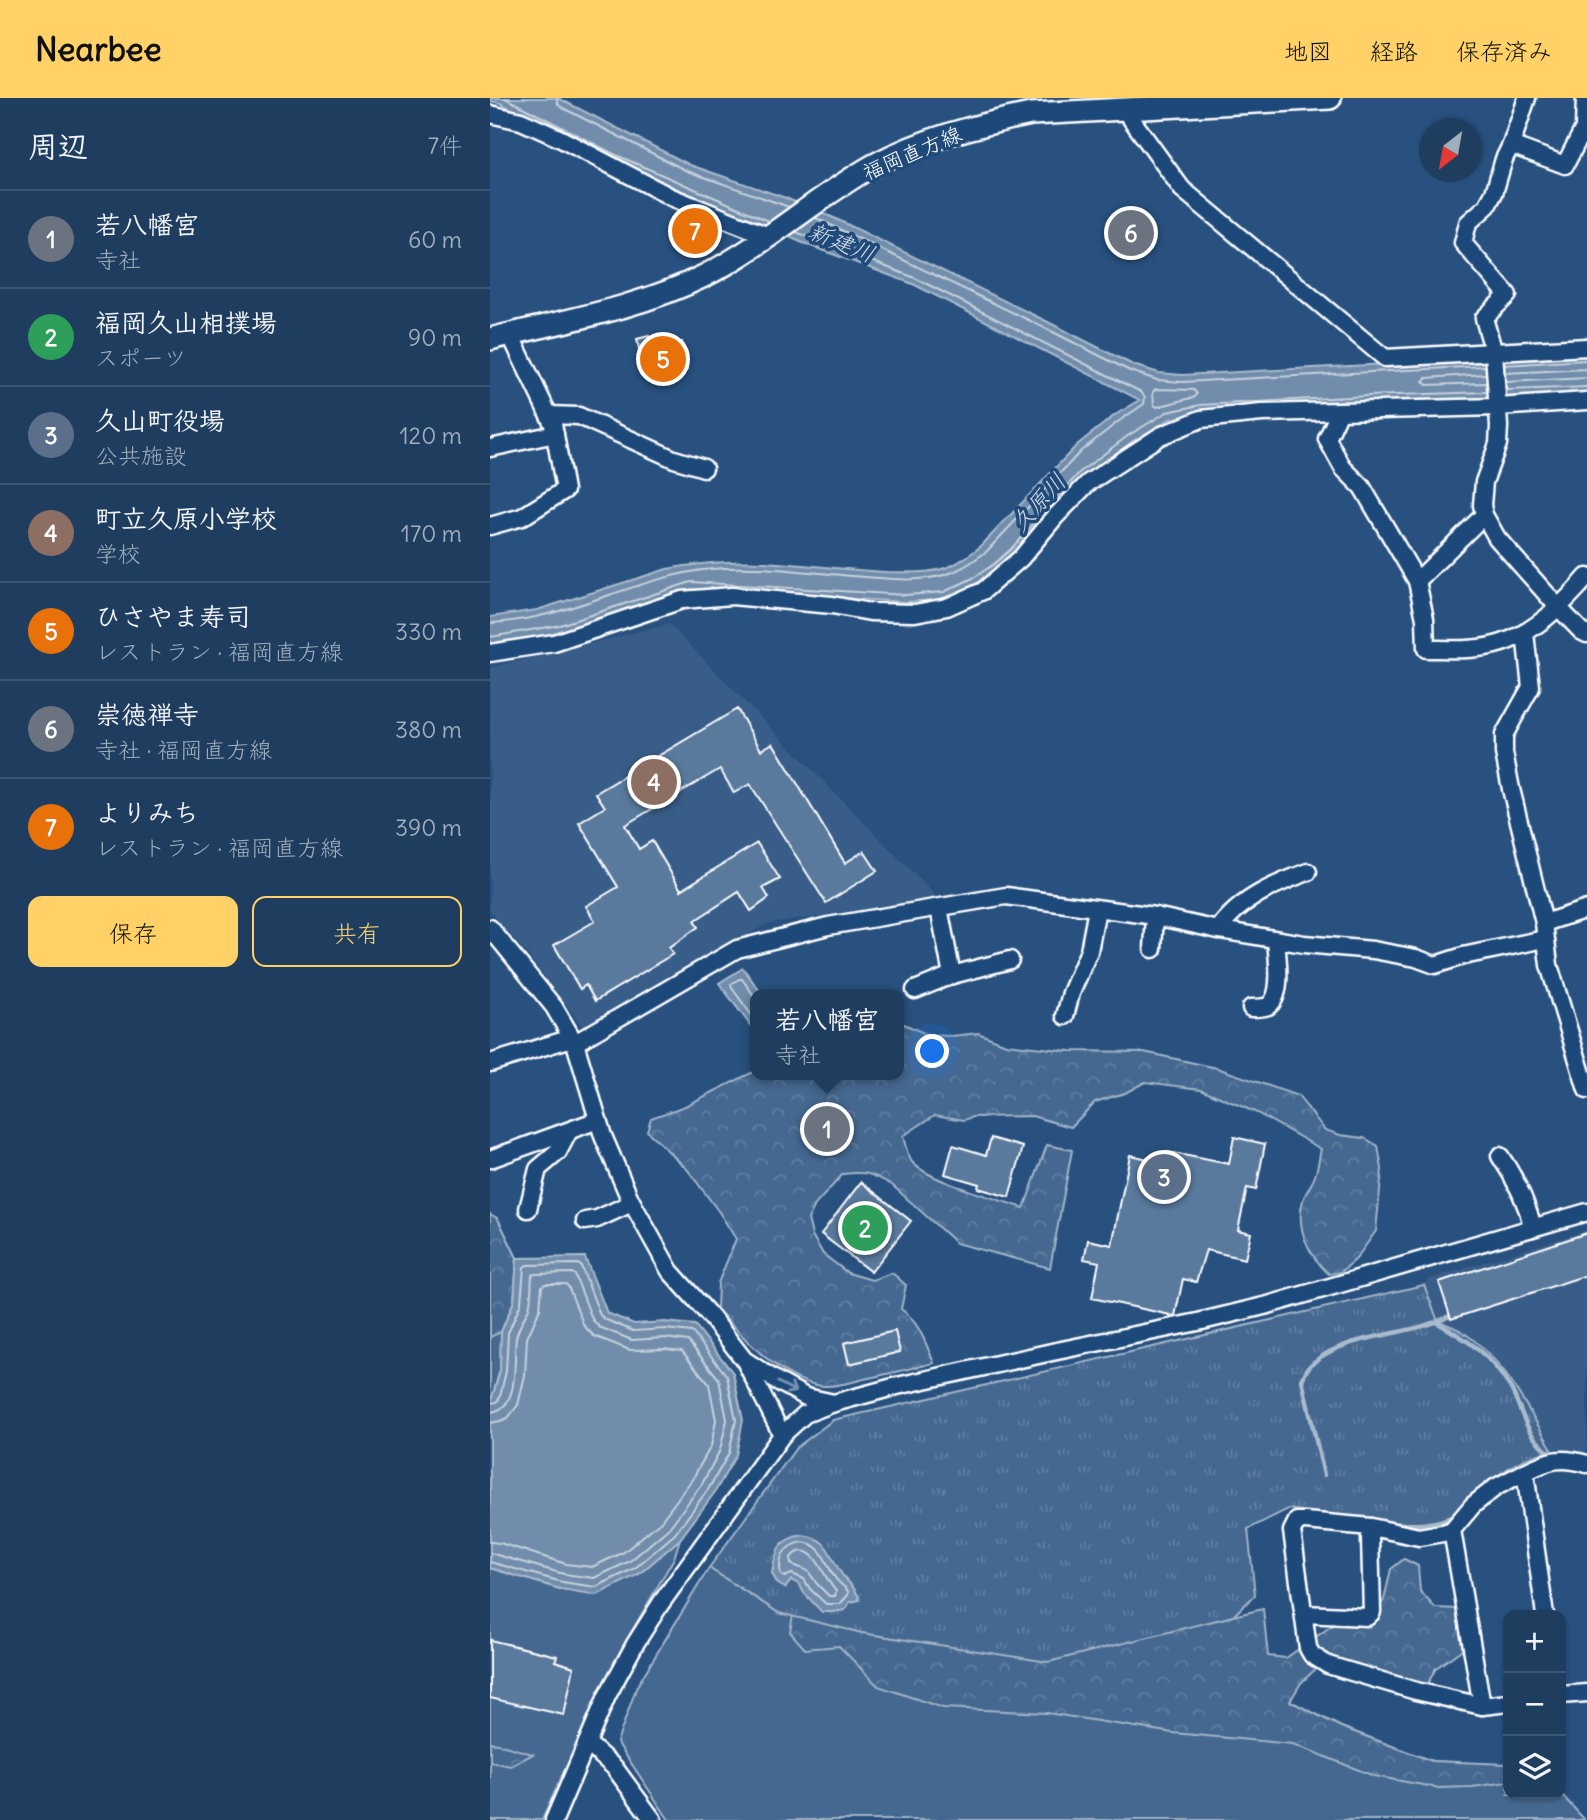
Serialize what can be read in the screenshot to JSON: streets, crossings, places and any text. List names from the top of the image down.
{
  "streets": {
    "main road": ["福岡直方線"]
  },
  "water": ["新建川", "久原川"],
  "north": "bottom left",
  "page": {
    "header": "Nearbee",
    "nav": ["地図", "経路", "保存済み"],
    "heading": ["周辺", "7件"],
    "list": [
      {
        "mark": "1",
        "name": "若八幡宮",
        "note": "寺社",
        "value": "60 m"
      },
      {
        "mark": "2",
        "name": "福岡久山相撲場",
        "note": "スポーツ",
        "value": "90 m"
      },
      {
        "mark": "3",
        "name": "久山町役場",
        "note": "公共施設",
        "value": "120 m"
      },
      {
        "mark": "4",
        "name": "町立久原小学校",
        "note": "学校",
        "value": "170 m"
      },
      {
        "mark": "5",
        "name": "ひさやま寿司",
        "note": "レストラン · 福岡直方線",
        "value": "330 m"
      },
      {
        "mark": "6",
        "name": "崇徳禅寺",
        "note": "寺社 · 福岡直方線",
        "value": "380 m"
      },
      {
        "mark": "7",
        "name": "よりみち",
        "note": "レストラン · 福岡直方線",
        "value": "390 m"
      }
    ],
    "pins": [
      "7",
      "6",
      "5",
      "4",
      "1",
      "3",
      "2"
    ],
    "buttons": ["保存", "共有"],
    "popup": ["若八幡宮", "寺社"],
    "map_buttons": ["+", "−"]
  }
}
